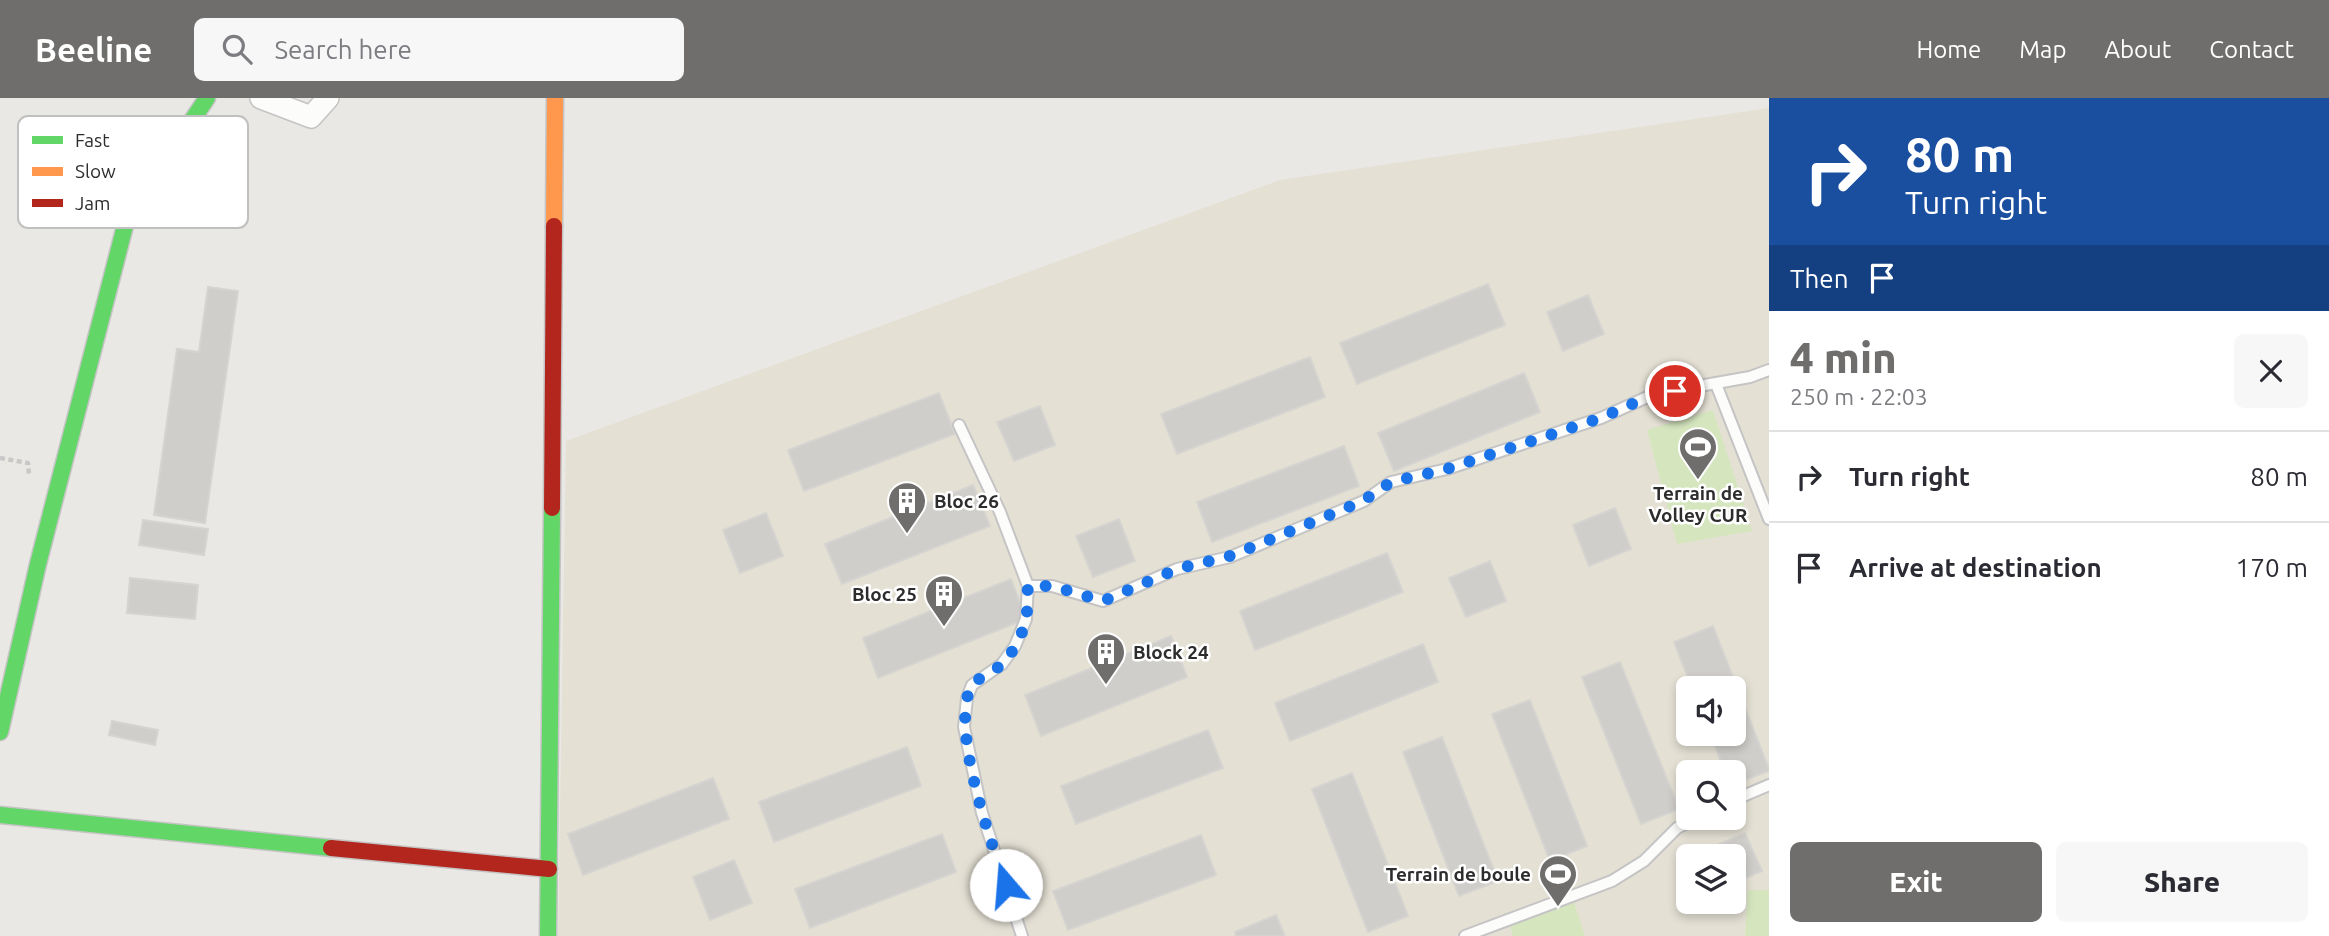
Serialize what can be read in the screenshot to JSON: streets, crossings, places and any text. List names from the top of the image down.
{
  "places": {
    "sports": ["Terrain de Volley CUR", "Terrain de boule"],
    "building": ["Bloc 26", "Bloc 25", "Block 24"]
  },
  "legend": ["Fast", "Slow", "Jam"],
  "page": {
    "header": "Beeline",
    "search": "Search here",
    "nav": [
      "Home",
      "Map",
      "About",
      "Contact"
    ],
    "turn": ["80 m", "Turn right"],
    "then": "Then",
    "heading": ["4 min", "250 m · 22:03"],
    "list": [
      {
        "name": "Turn right",
        "value": "80 m"
      },
      {
        "name": "Arrive at destination",
        "value": "170 m"
      }
    ],
    "buttons": ["Exit", "Share"]
  }
}
